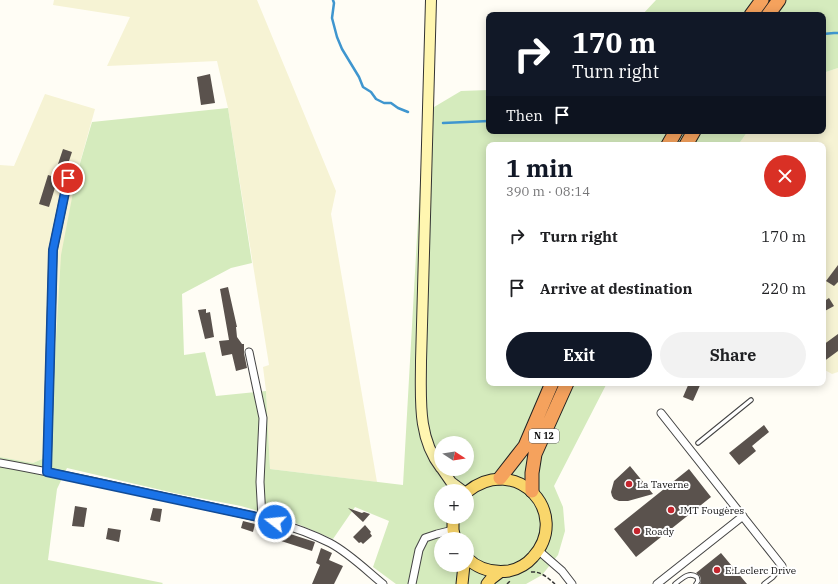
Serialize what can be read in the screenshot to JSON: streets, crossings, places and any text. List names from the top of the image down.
{
  "streets": {
    "highway": ["N 12"]
  },
  "places": [
    "La Taverne",
    "JMT Fougères",
    "Roady",
    "E.Leclerc Drive"
  ],
  "north": "right",
  "page": {
    "turn": ["170 m", "Turn right"],
    "then": "Then",
    "heading": ["1 min", "390 m · 08:14"],
    "list": [
      {
        "name": "Turn right",
        "value": "170 m"
      },
      {
        "name": "Arrive at destination",
        "value": "220 m"
      }
    ],
    "buttons": ["Exit", "Share"],
    "map_buttons": ["+", "−"]
  }
}
